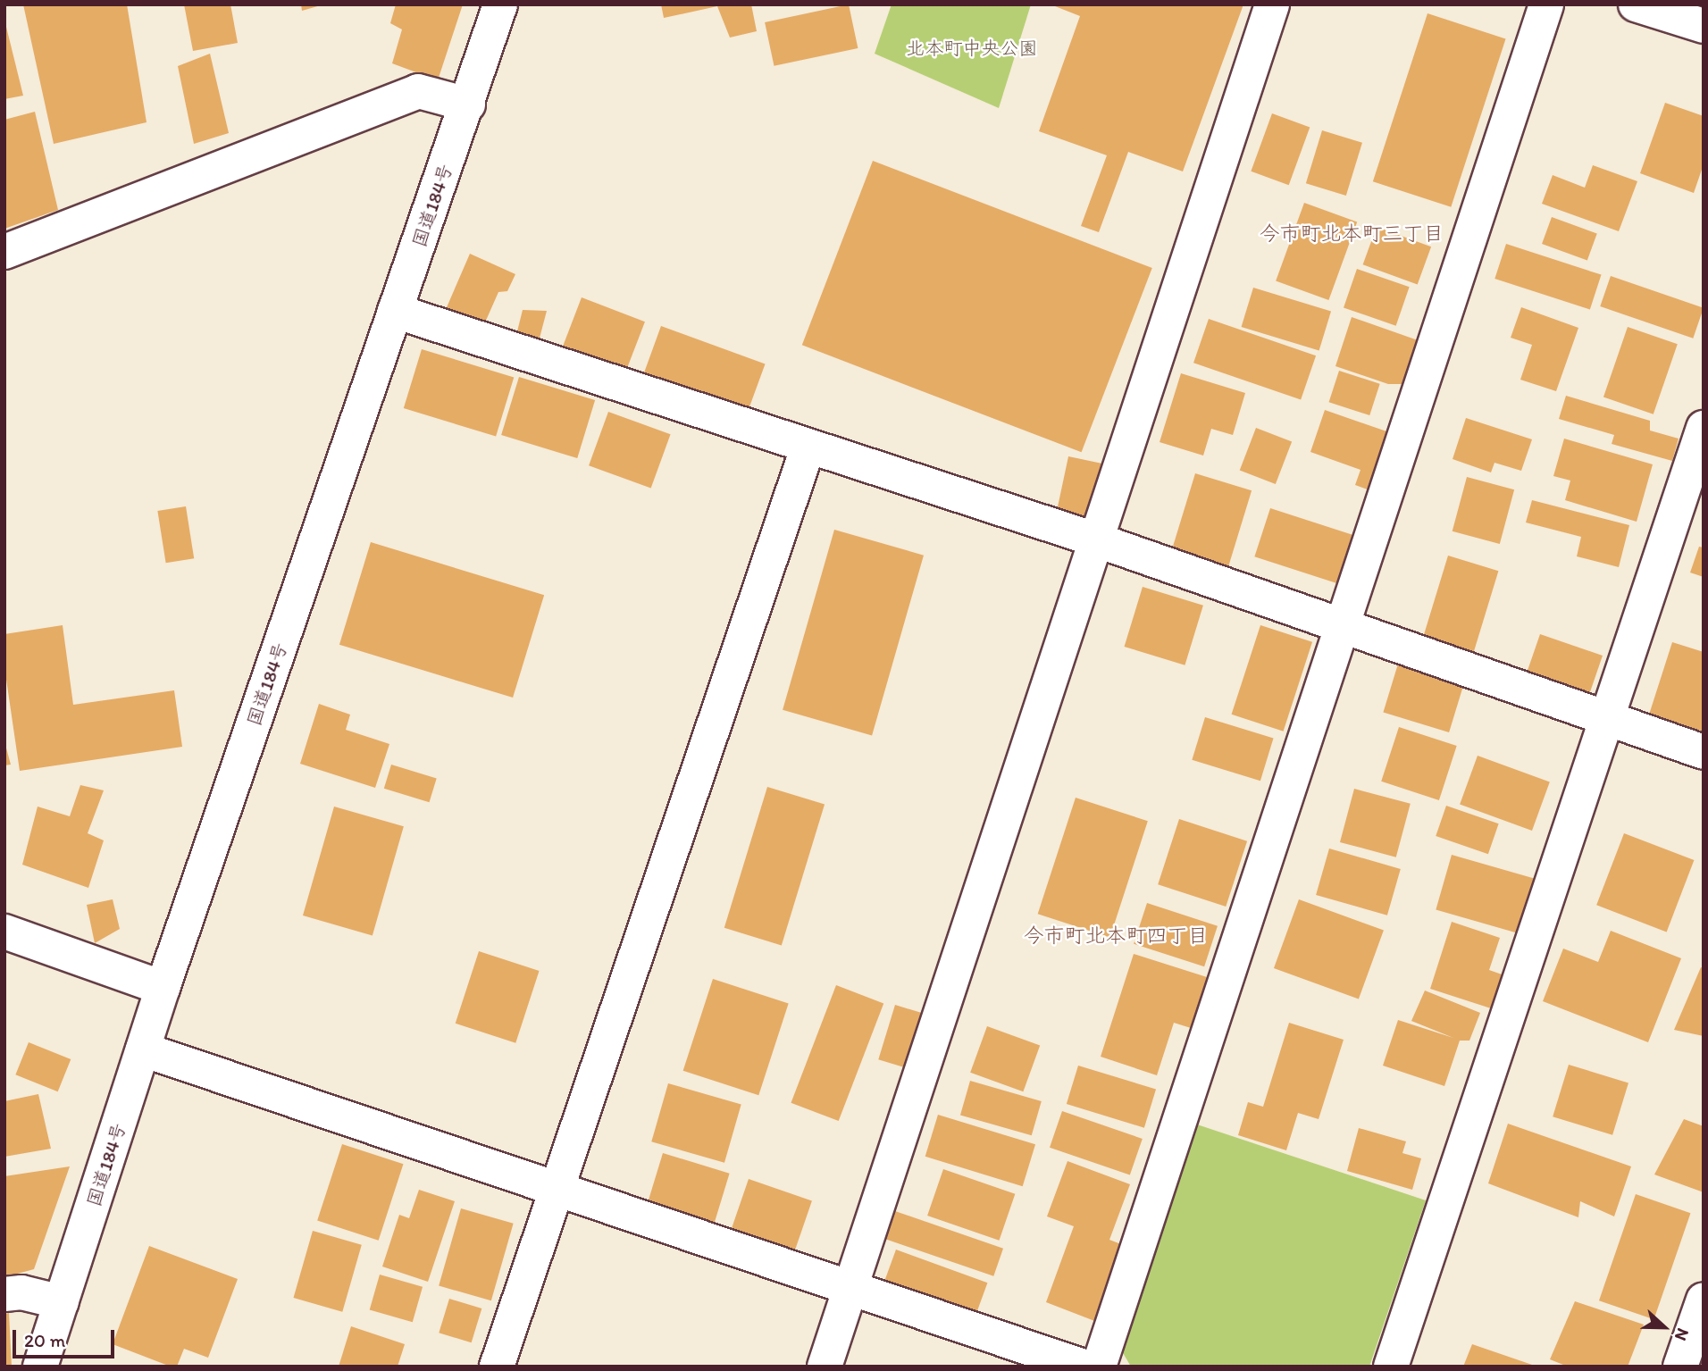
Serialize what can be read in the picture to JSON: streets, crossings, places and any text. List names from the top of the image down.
{
  "streets": {
    "main road": ["国道184号"]
  },
  "districts": ["今市町北本町三丁目", "今市町北本町四丁目"],
  "parks": ["北本町中央公園"],
  "scale_bar": "20 m",
  "north": "right"
}
